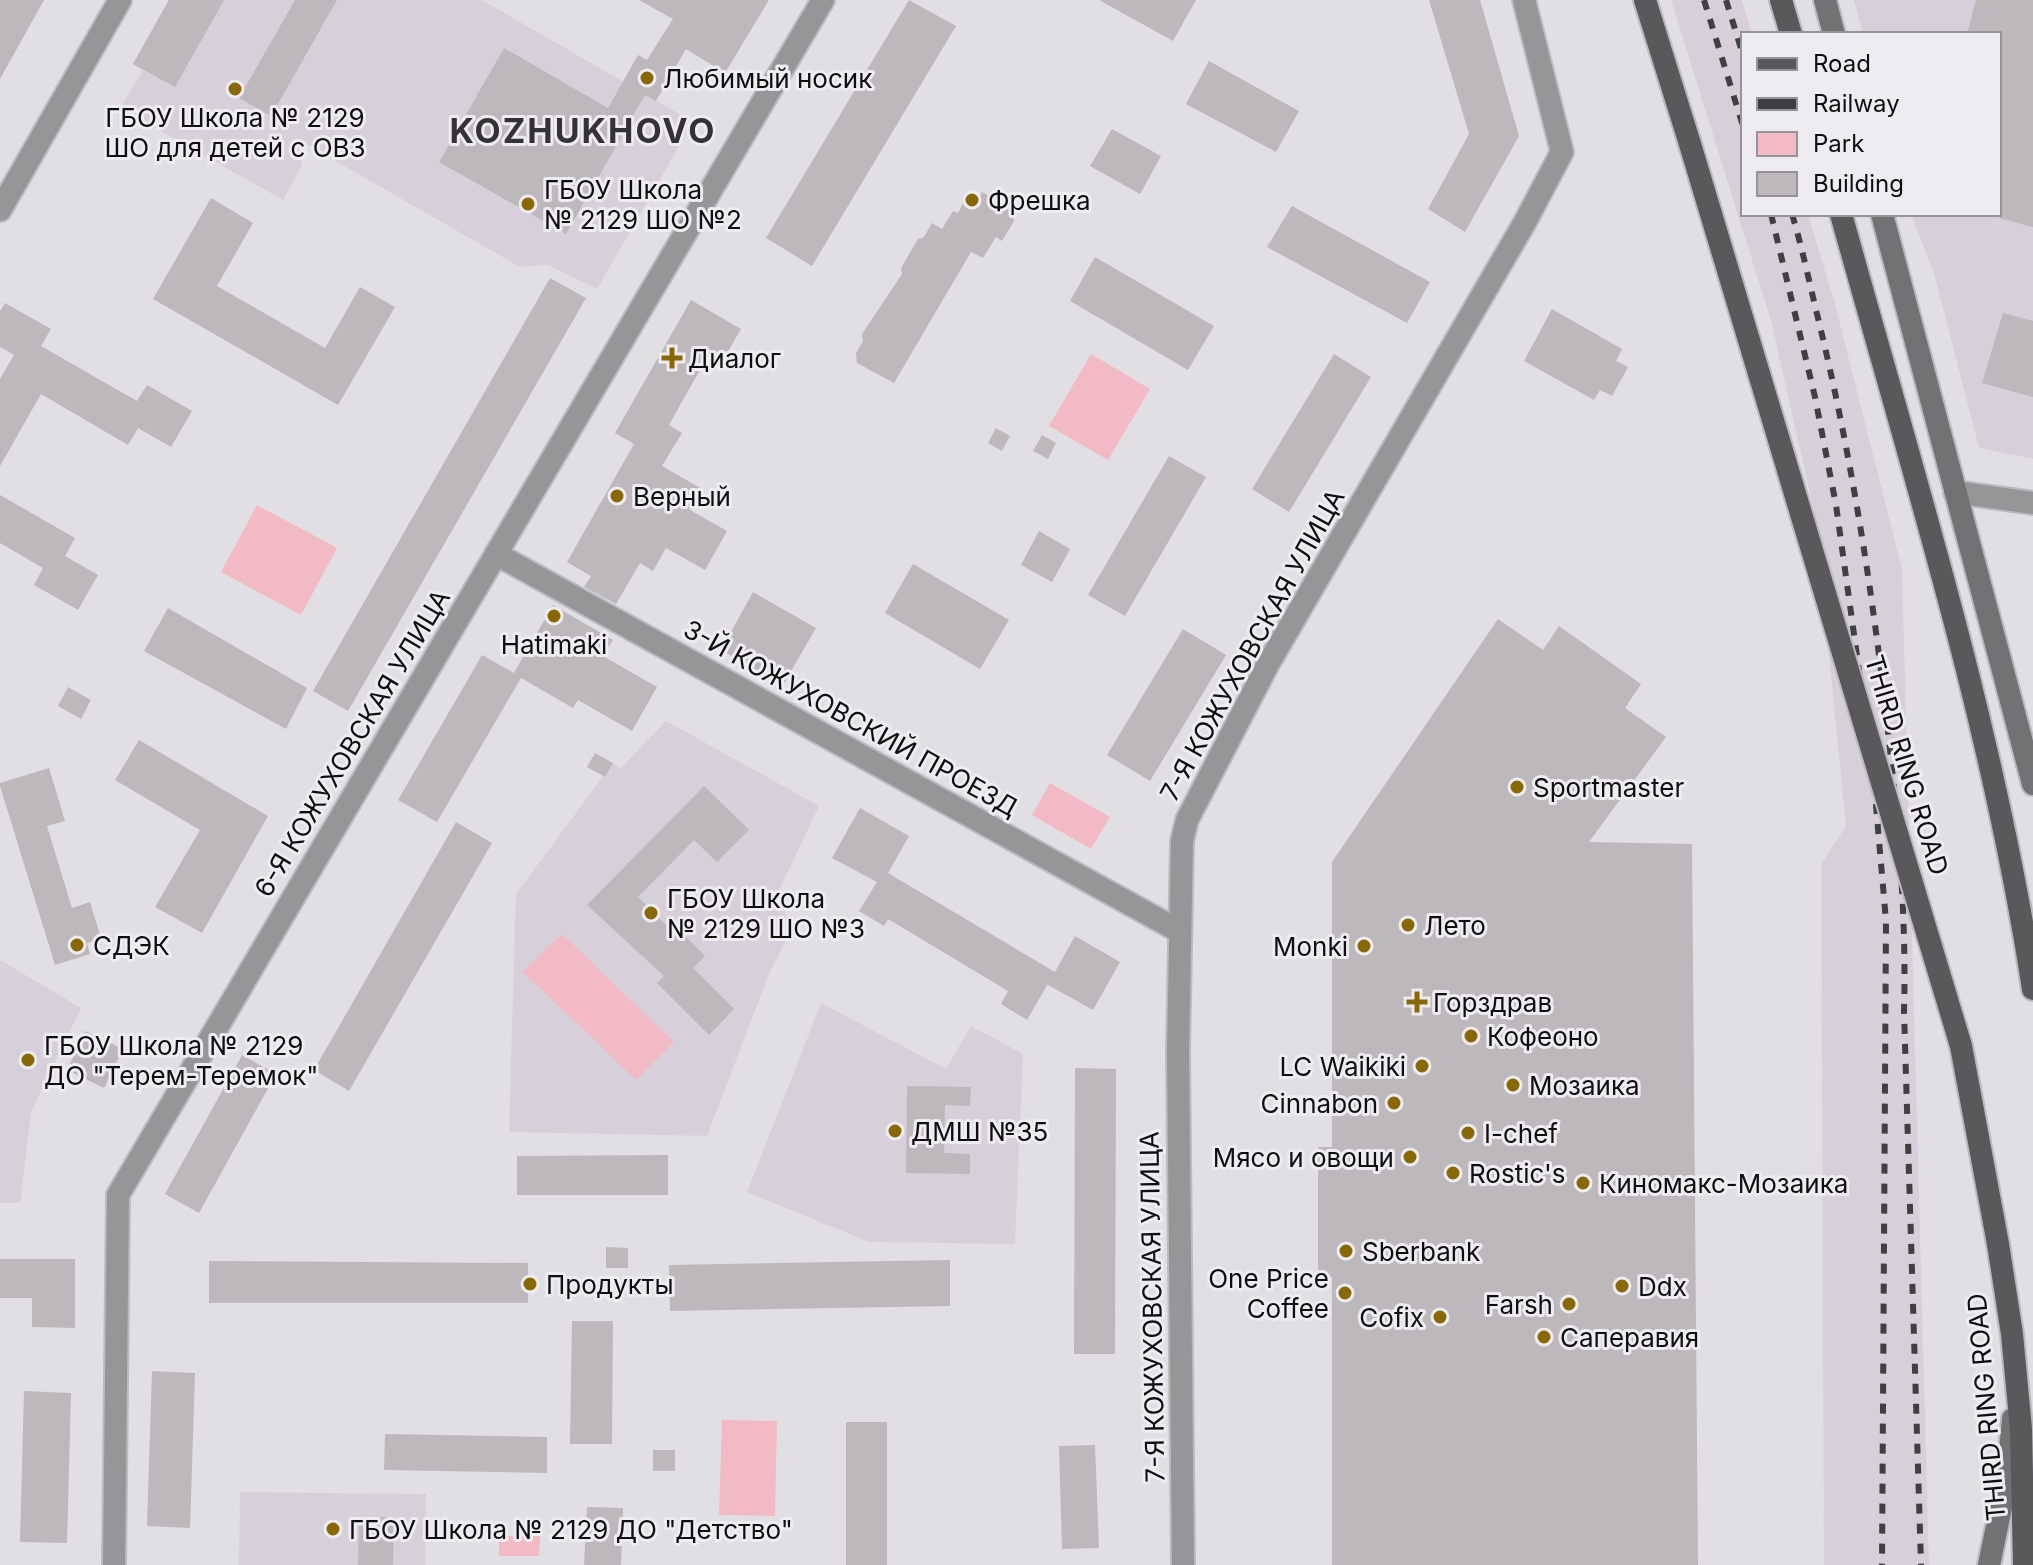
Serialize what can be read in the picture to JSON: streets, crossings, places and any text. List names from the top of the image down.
{
  "streets": {
    "main road": ["THIRD RING ROAD"],
    "street": ["7-Я КОЖУХОВСКАЯ УЛИЦА", "3-Й КОЖУХОВСКИЙ ПРОЕЗД", "6-Я КОЖУХОВСКАЯ УЛИЦА"]
  },
  "crossings": [
    ["7-Я КОЖУХОВСКАЯ УЛИЦА", "3-Й КОЖУХОВСКИЙ ПРОЕЗД"],
    ["3-Й КОЖУХОВСКИЙ ПРОЕЗД", "6-Я КОЖУХОВСКАЯ УЛИЦА"]
  ],
  "districts": ["KOZHUKHOVO"],
  "places": {
    "other": [
      "Любимый носик",
      "ГБОУ Школа № 2129 ШО для детей с ОВЗ",
      "Фрешка",
      "ГБОУ Школа № 2129 ШО №2",
      "Верный",
      "Hatimaki",
      "Sportmaster",
      "ГБОУ Школа № 2129 ШО №3",
      "Лето",
      "СДЭК",
      "Monki",
      "Кофеоно",
      "ГБОУ Школа № 2129 ДО \"Терем-Теремок\"",
      "LC Waikiki",
      "Мозаика",
      "Cinnabon",
      "ДМШ №35",
      "I-chef",
      "Мясо и овощи",
      "Rostic's",
      "Киномакс-Мозаика",
      "Sberbank",
      "Продукты",
      "Ddx",
      "One Price Coffee",
      "Farsh",
      "Cofix",
      "Саперавия",
      "ГБОУ Школа № 2129 ДО \"Детство\""
    ],
    "health": ["Диалог", "Горздрав"]
  },
  "legend": [
    "Road",
    "Railway",
    "Park",
    "Building"
  ]
}
